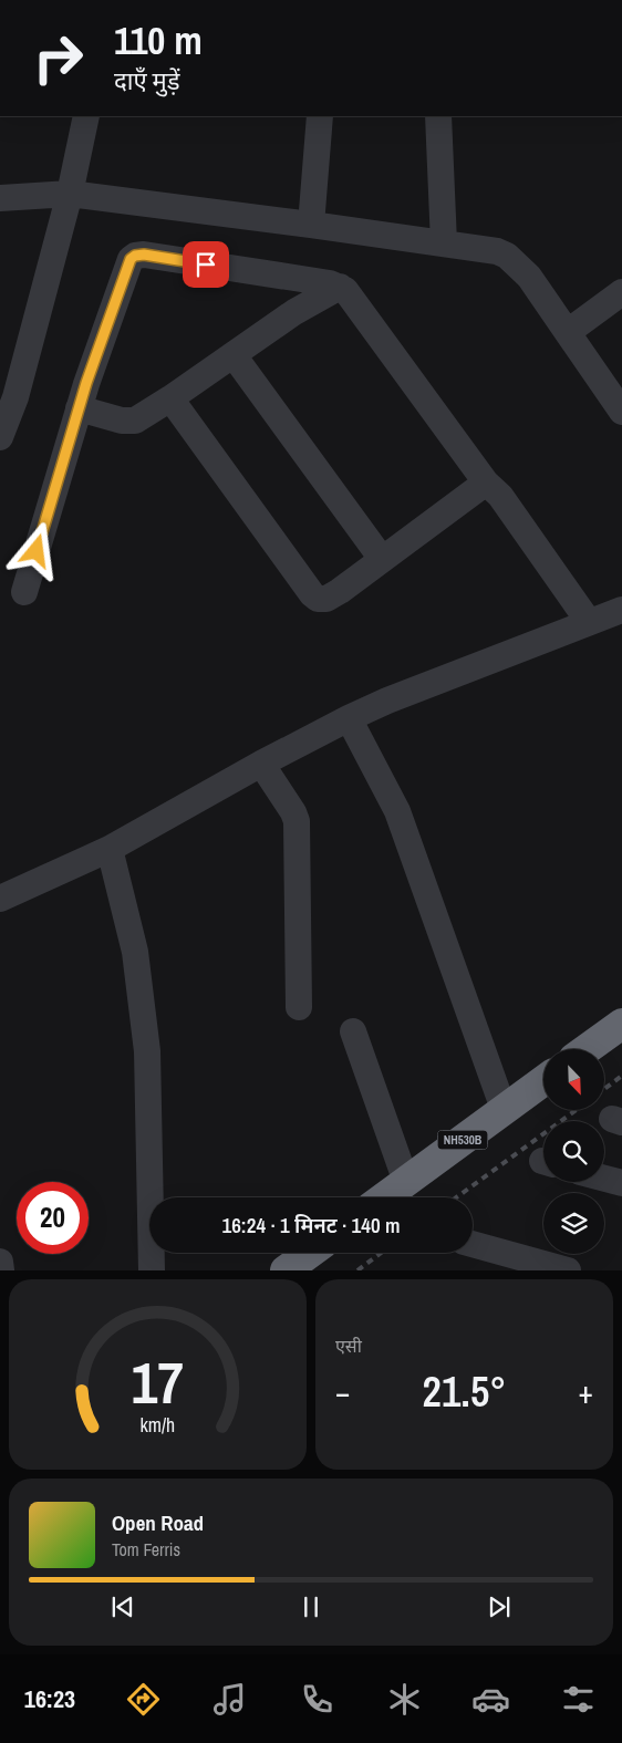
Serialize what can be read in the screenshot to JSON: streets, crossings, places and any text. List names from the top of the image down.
{
  "streets": {
    "highway": ["NH530B"]
  },
  "north": "bottom right",
  "page": {
    "turn": ["110 m", "दाएँ मुड़ें"],
    "limit": "20",
    "trip": "16:24 · 1 मिनट · 140 m",
    "tile": "एसी",
    "heat": ["−", "21.5°", "+"],
    "song": ["Open Road", "Tom Ferris"],
    "tabs": "16:23",
    "gauge": ["17", "km/h"]
  }
}
